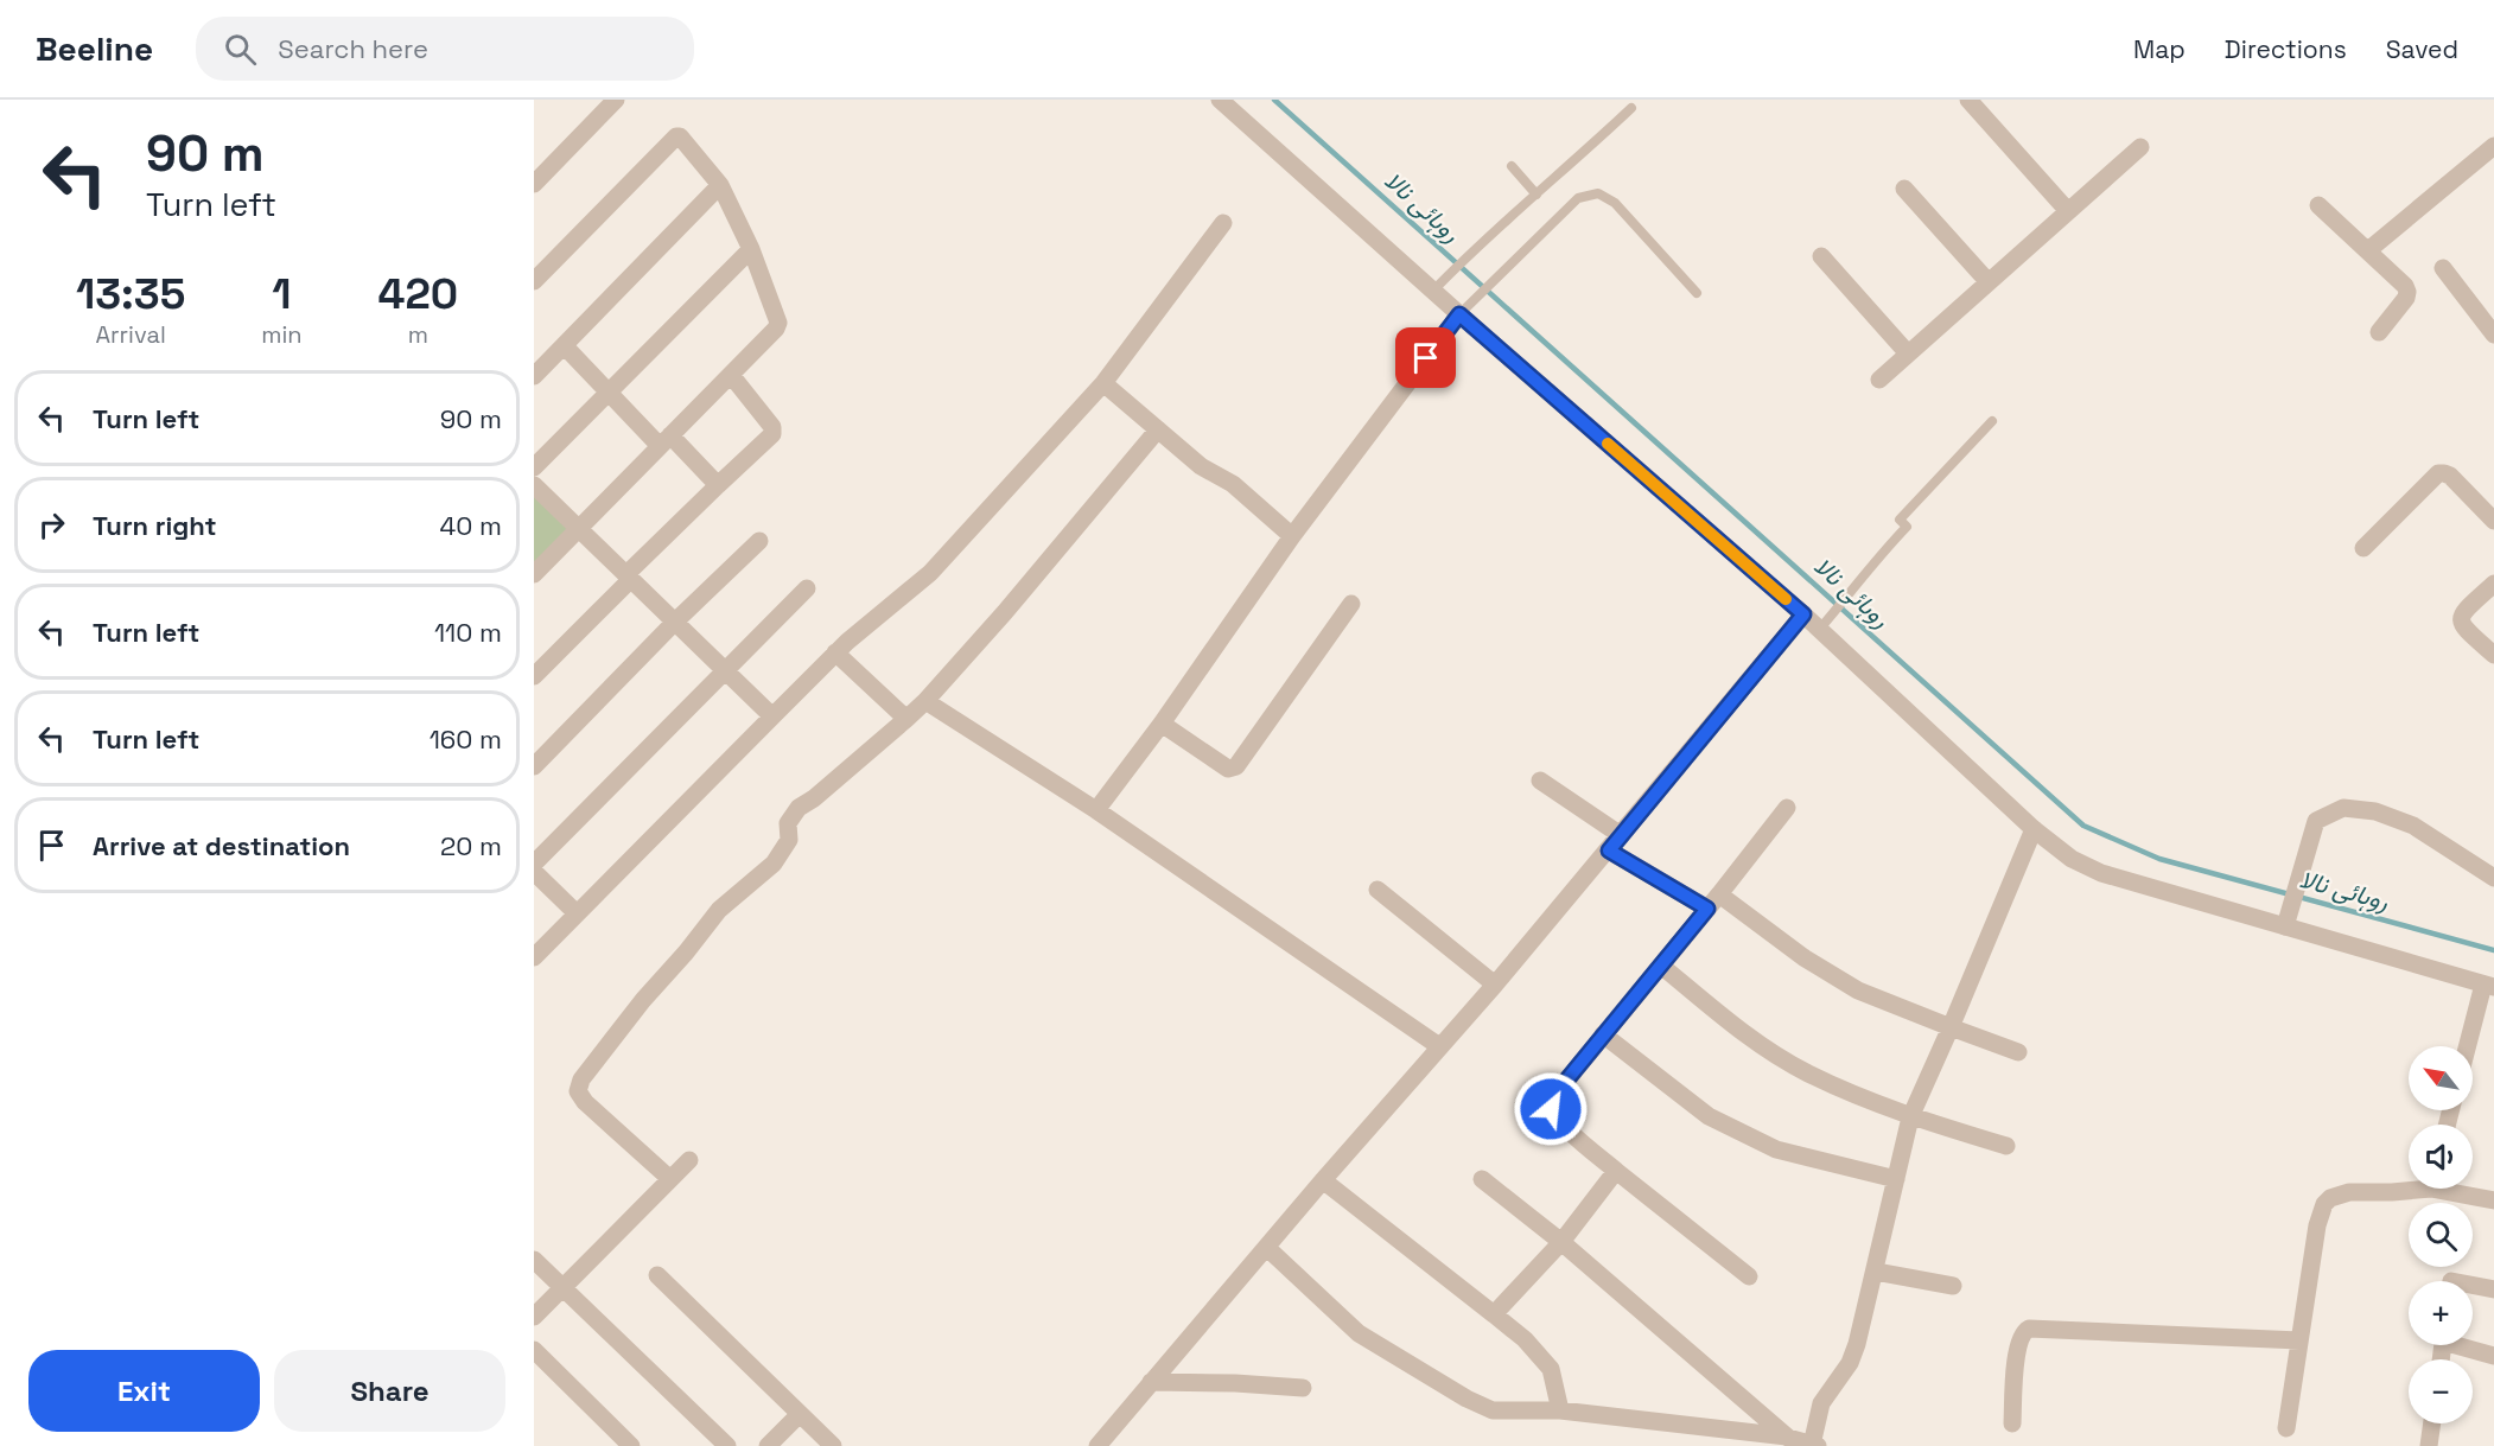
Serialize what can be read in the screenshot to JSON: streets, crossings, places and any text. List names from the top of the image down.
{
  "water": ["روہائی نالا"],
  "north": "top left",
  "page": {
    "header": "Beeline",
    "search": "Search here",
    "nav": ["Map", "Directions", "Saved"],
    "turn": ["90 m", "Turn left"],
    "eta": [
      "13:35",
      "Arrival",
      "1",
      "min",
      "420",
      "m"
    ],
    "list": [
      {
        "name": "Turn left",
        "value": "90 m"
      },
      {
        "name": "Turn right",
        "value": "40 m"
      },
      {
        "name": "Turn left",
        "value": "110 m"
      },
      {
        "name": "Turn left",
        "value": "160 m"
      },
      {
        "name": "Arrive at destination",
        "value": "20 m"
      }
    ],
    "map_buttons": ["+", "−"],
    "buttons": ["Exit", "Share"]
  }
}
